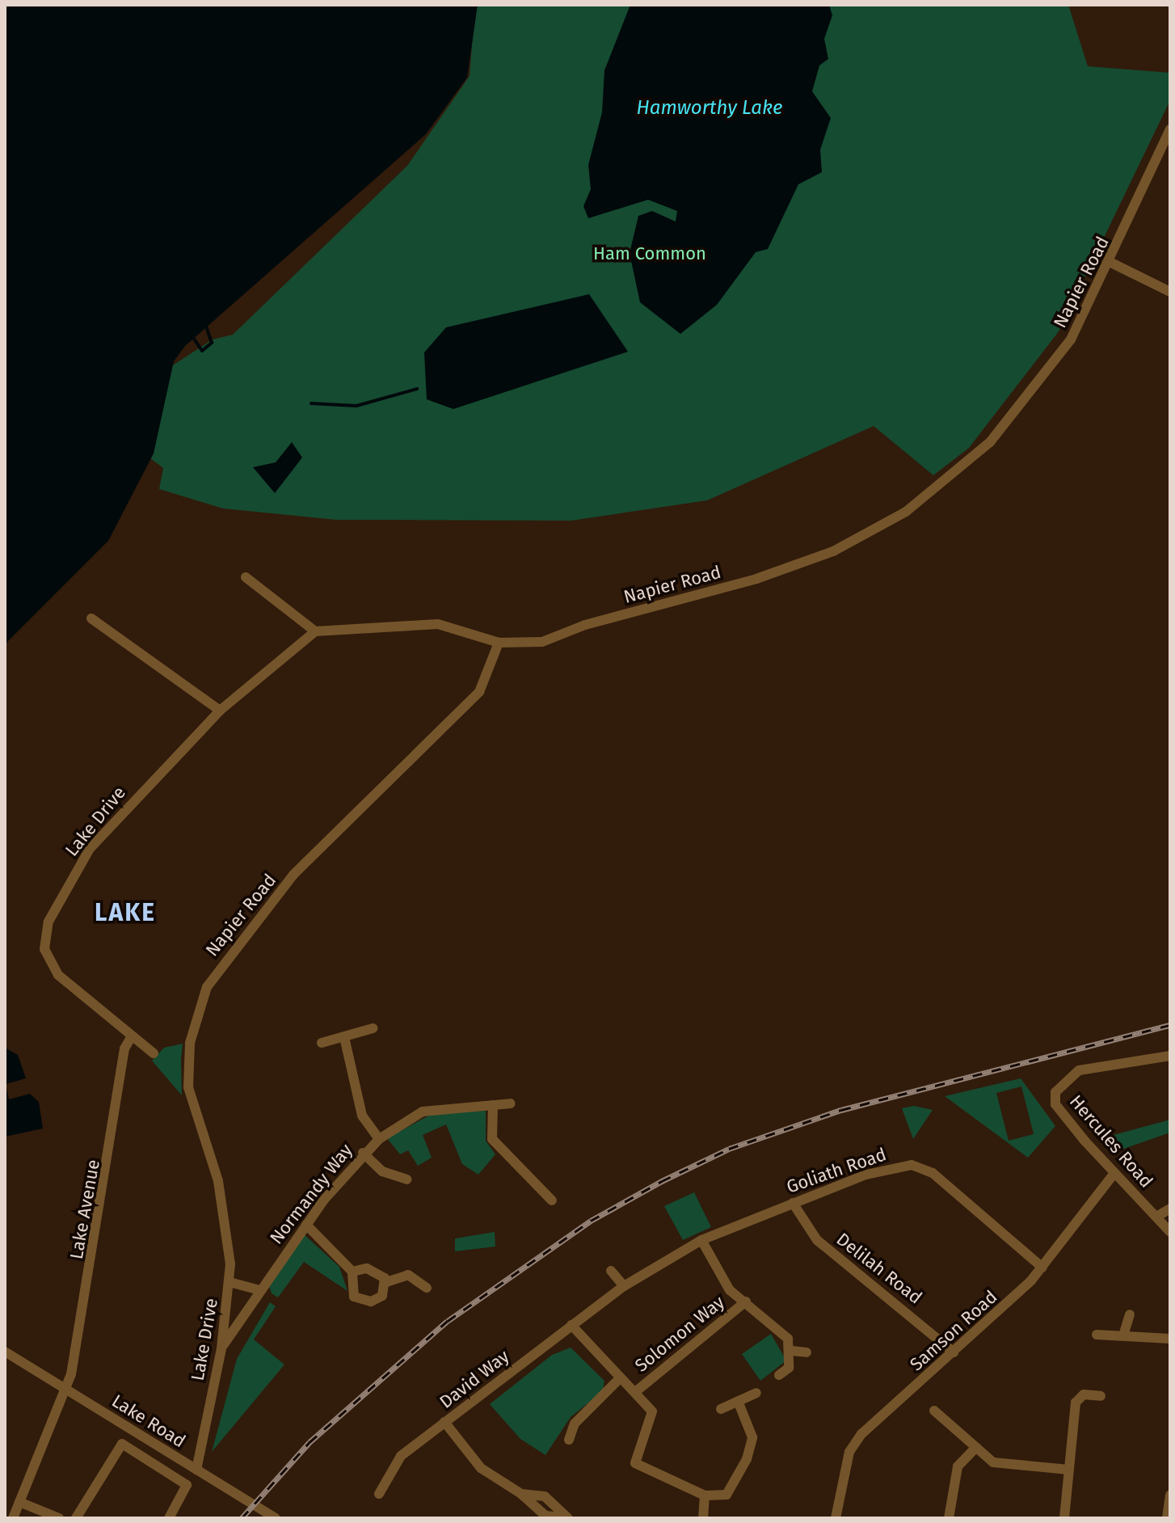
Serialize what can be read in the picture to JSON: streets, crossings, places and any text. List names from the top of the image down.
{
  "streets": {
    "street": [
      "Napier Road",
      "Lake Drive",
      "Hercules Road",
      "Goliath Road",
      "Normandy Way",
      "Lake Avenue",
      "Delilah Road",
      "Samson Road",
      "Solomon Way",
      "David Way",
      "Lake Road"
    ]
  },
  "crossings": [
    ["Napier Road", "Lake Drive"],
    ["Lake Drive", "Normandy Way"],
    ["Lake Drive", "Lake Avenue"],
    ["Lake Drive", "Lake Road"],
    ["Hercules Road", "Samson Road"],
    ["Goliath Road", "Delilah Road"],
    ["Goliath Road", "Samson Road"],
    ["Goliath Road", "David Way"],
    ["Lake Avenue", "Lake Road"],
    ["Delilah Road", "Samson Road"]
  ],
  "districts": ["LAKE"],
  "water": ["Hamworthy Lake"],
  "parks": ["Ham Common"]
}
